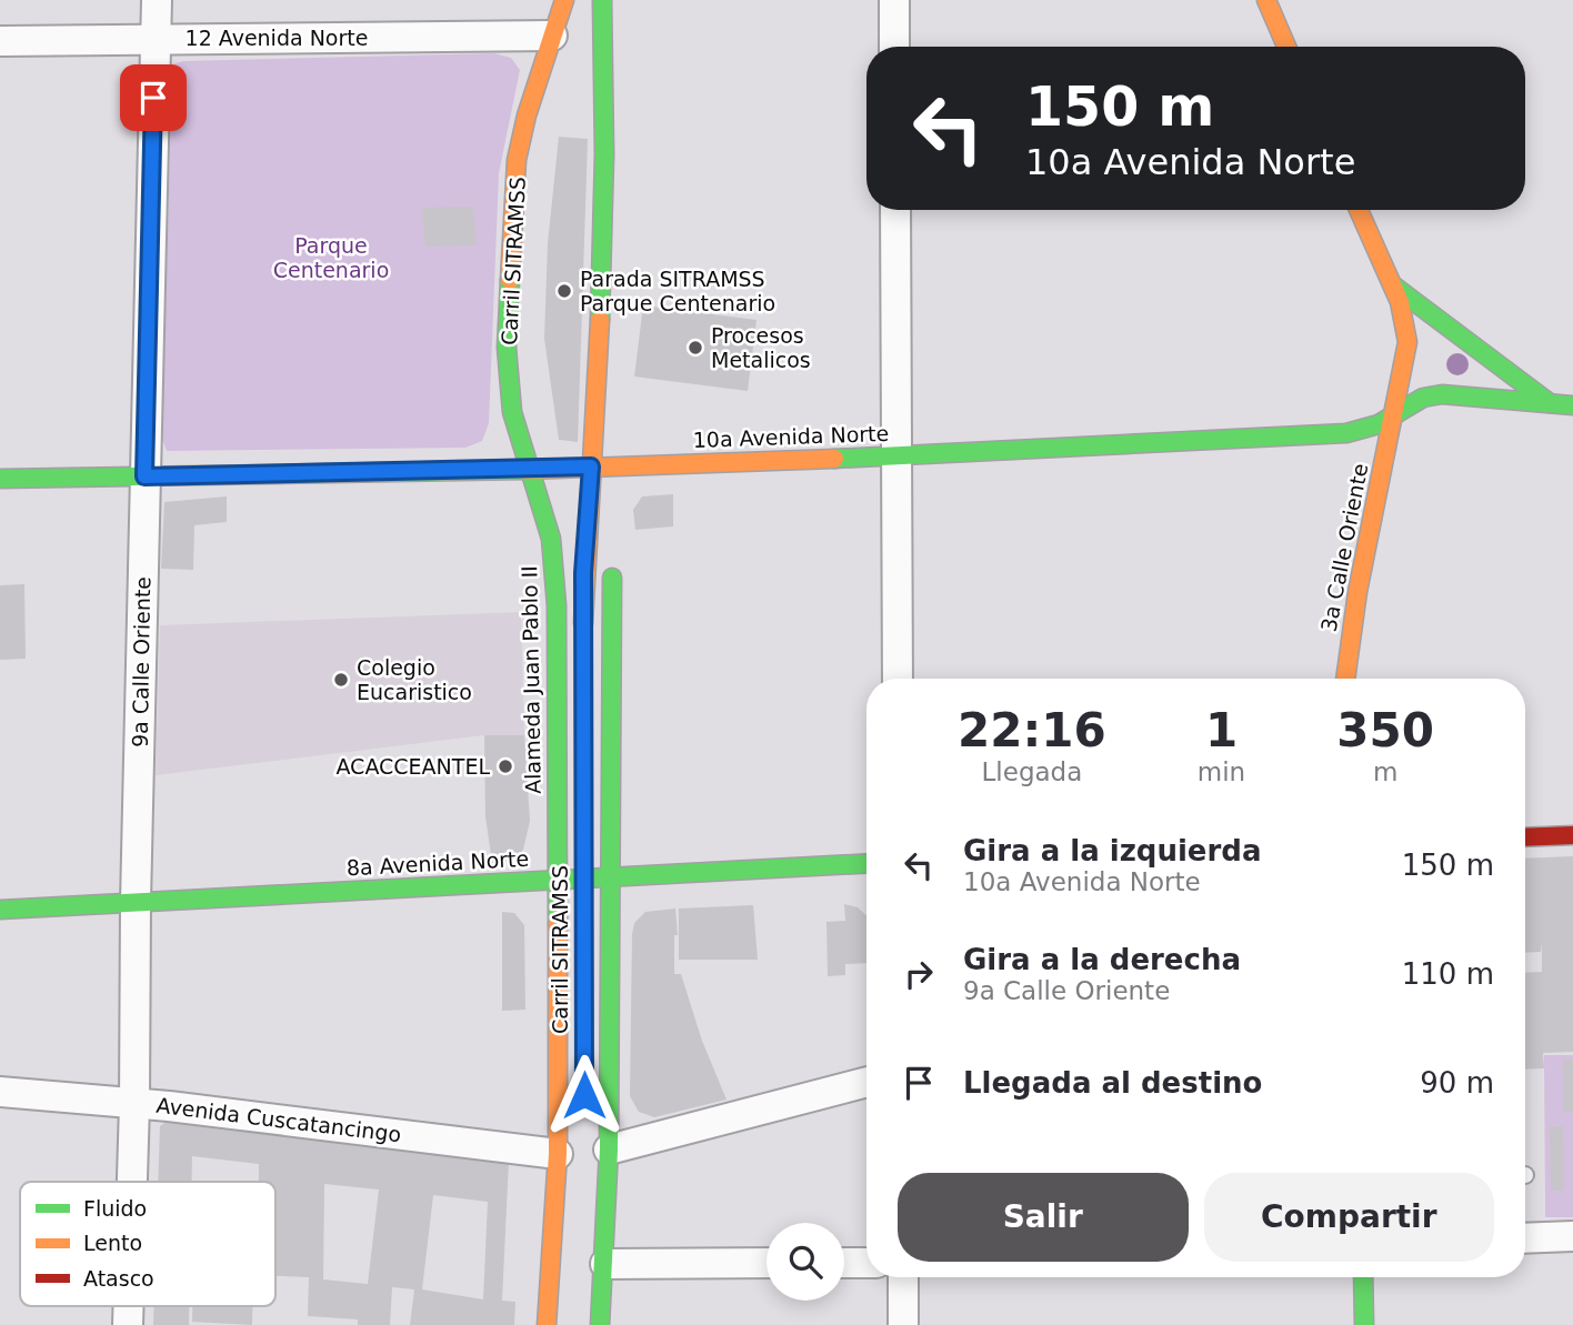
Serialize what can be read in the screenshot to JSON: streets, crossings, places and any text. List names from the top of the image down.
{
  "streets": {
    "street": [
      "12 Avenida Norte",
      "10a Avenida Norte",
      "3a Calle Oriente",
      "9a Calle Oriente",
      "Alameda Juan Pablo II",
      "8a Avenida Norte",
      "Avenida Cuscatancingo"
    ]
  },
  "crossings": [
    ["12 Avenida Norte", "9a Calle Oriente"],
    ["12 Avenida Norte", "Alameda Juan Pablo II"],
    ["10a Avenida Norte", "3a Calle Oriente"],
    ["10a Avenida Norte", "9a Calle Oriente"],
    ["10a Avenida Norte", "Alameda Juan Pablo II"],
    ["9a Calle Oriente", "8a Avenida Norte"],
    ["9a Calle Oriente", "Avenida Cuscatancingo"],
    ["Alameda Juan Pablo II", "8a Avenida Norte"],
    ["Alameda Juan Pablo II", "Avenida Cuscatancingo"]
  ],
  "parks": ["Parque Centenario"],
  "places": [
    "Parada SITRAMSS Parque Centenario",
    "Procesos Metalicos",
    "Colegio Eucaristico",
    "ACACCEANTEL"
  ],
  "legend": ["Fluido", "Lento", "Atasco"],
  "page": {
    "turn": ["150 m", "10a Avenida Norte"],
    "eta": [
      "22:16",
      "Llegada",
      "1",
      "min",
      "350",
      "m"
    ],
    "list": [
      {
        "name": "Gira a la izquierda",
        "note": "10a Avenida Norte",
        "value": "150 m"
      },
      {
        "name": "Gira a la derecha",
        "note": "9a Calle Oriente",
        "value": "110 m"
      },
      {
        "name": "Llegada al destino",
        "value": "90 m"
      }
    ],
    "buttons": ["Salir", "Compartir"]
  }
}
